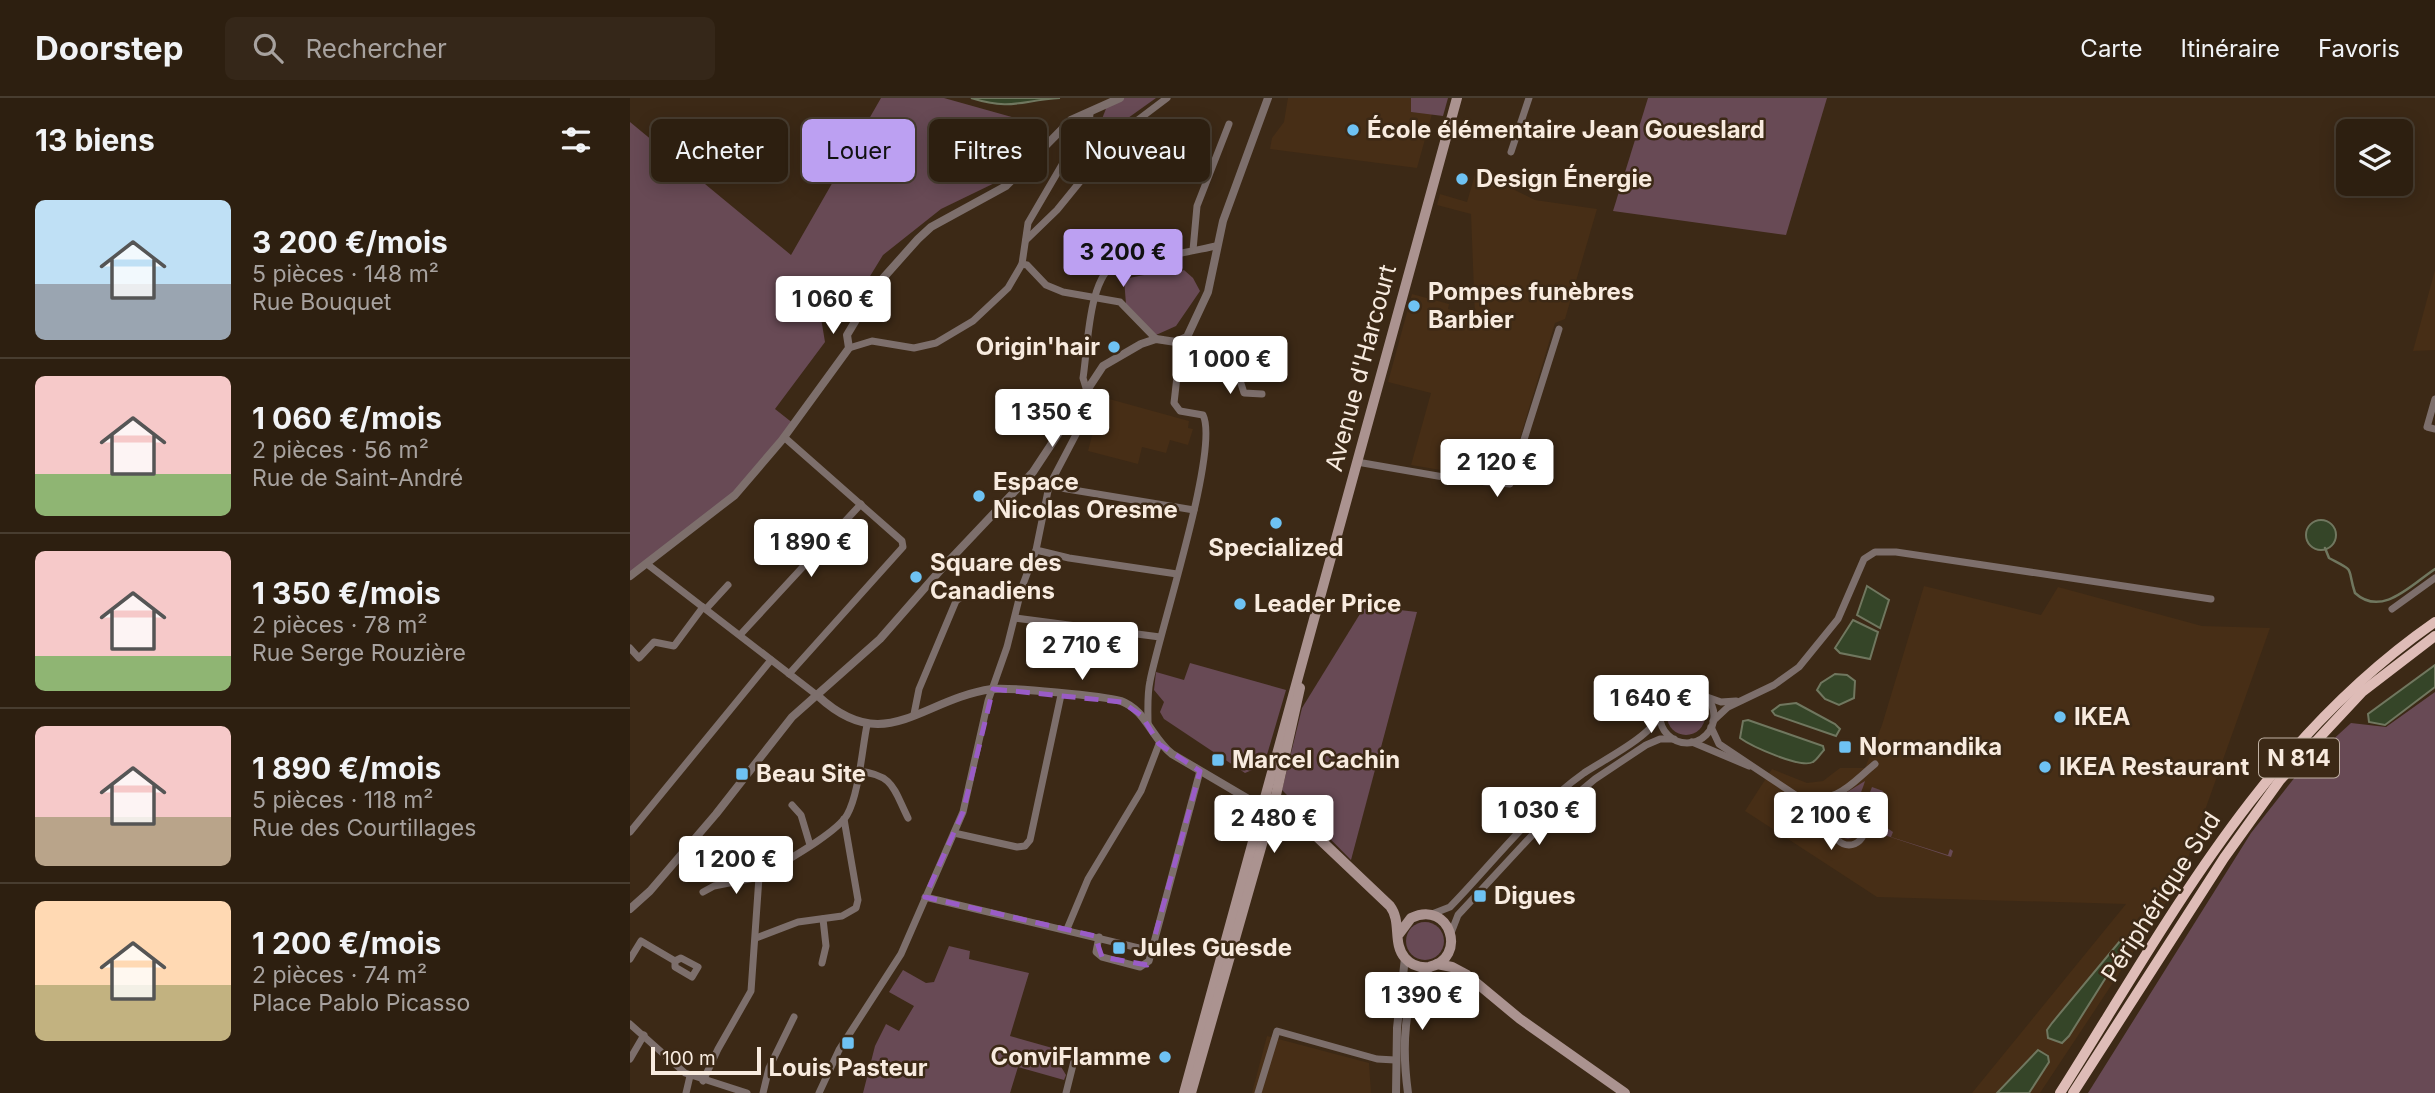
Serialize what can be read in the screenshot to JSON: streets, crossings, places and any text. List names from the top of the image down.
{
  "streets": {
    "highway": ["N 814", "Périphérique Sud"],
    "main road": ["Avenue d'Harcourt"]
  },
  "crossings": [
    ["N 814", "Périphérique Sud"]
  ],
  "places": {
    "other": [
      "École élémentaire Jean Goueslard",
      "Design Énergie",
      "Pompes funèbres Barbier",
      "Origin'hair",
      "Espace Nicolas Oresme",
      "Specialized",
      "Square des Canadiens",
      "Leader Price",
      "IKEA",
      "IKEA Restaurant",
      "ConviFlamme"
    ],
    "transit": [
      "Normandika",
      "Marcel Cachin",
      "Beau Site",
      "Digues",
      "Jules Guesde",
      "Louis Pasteur"
    ]
  },
  "scale_bar": "100 m",
  "page": {
    "header": "Doorstep",
    "search": "Rechercher",
    "nav": ["Carte", "Itinéraire", "Favoris"],
    "heading": "13 biens",
    "chip": [
      "Acheter",
      "Louer",
      "Filtres",
      "Nouveau"
    ],
    "list": [
      {
        "name": "3 200 €/mois",
        "note": "5 pièces · 148 m² · Rue Bouquet"
      },
      {
        "name": "1 060 €/mois",
        "note": "2 pièces · 56 m² · Rue de Saint-André"
      },
      {
        "name": "1 350 €/mois",
        "note": "2 pièces · 78 m² · Rue Serge Rouzière"
      },
      {
        "name": "1 890 €/mois",
        "note": "5 pièces · 118 m² · Rue des Courtillages"
      },
      {
        "name": "1 200 €/mois",
        "note": "2 pièces · 74 m² · Place Pablo Picasso"
      }
    ],
    "price": [
      "3 200 €",
      "1 060 €",
      "1 000 €",
      "1 350 €",
      "2 120 €",
      "1 890 €",
      "2 710 €",
      "1 640 €",
      "1 030 €",
      "2 100 €",
      "2 480 €",
      "1 200 €",
      "1 390 €"
    ],
    "scale": "100 m"
  }
}
